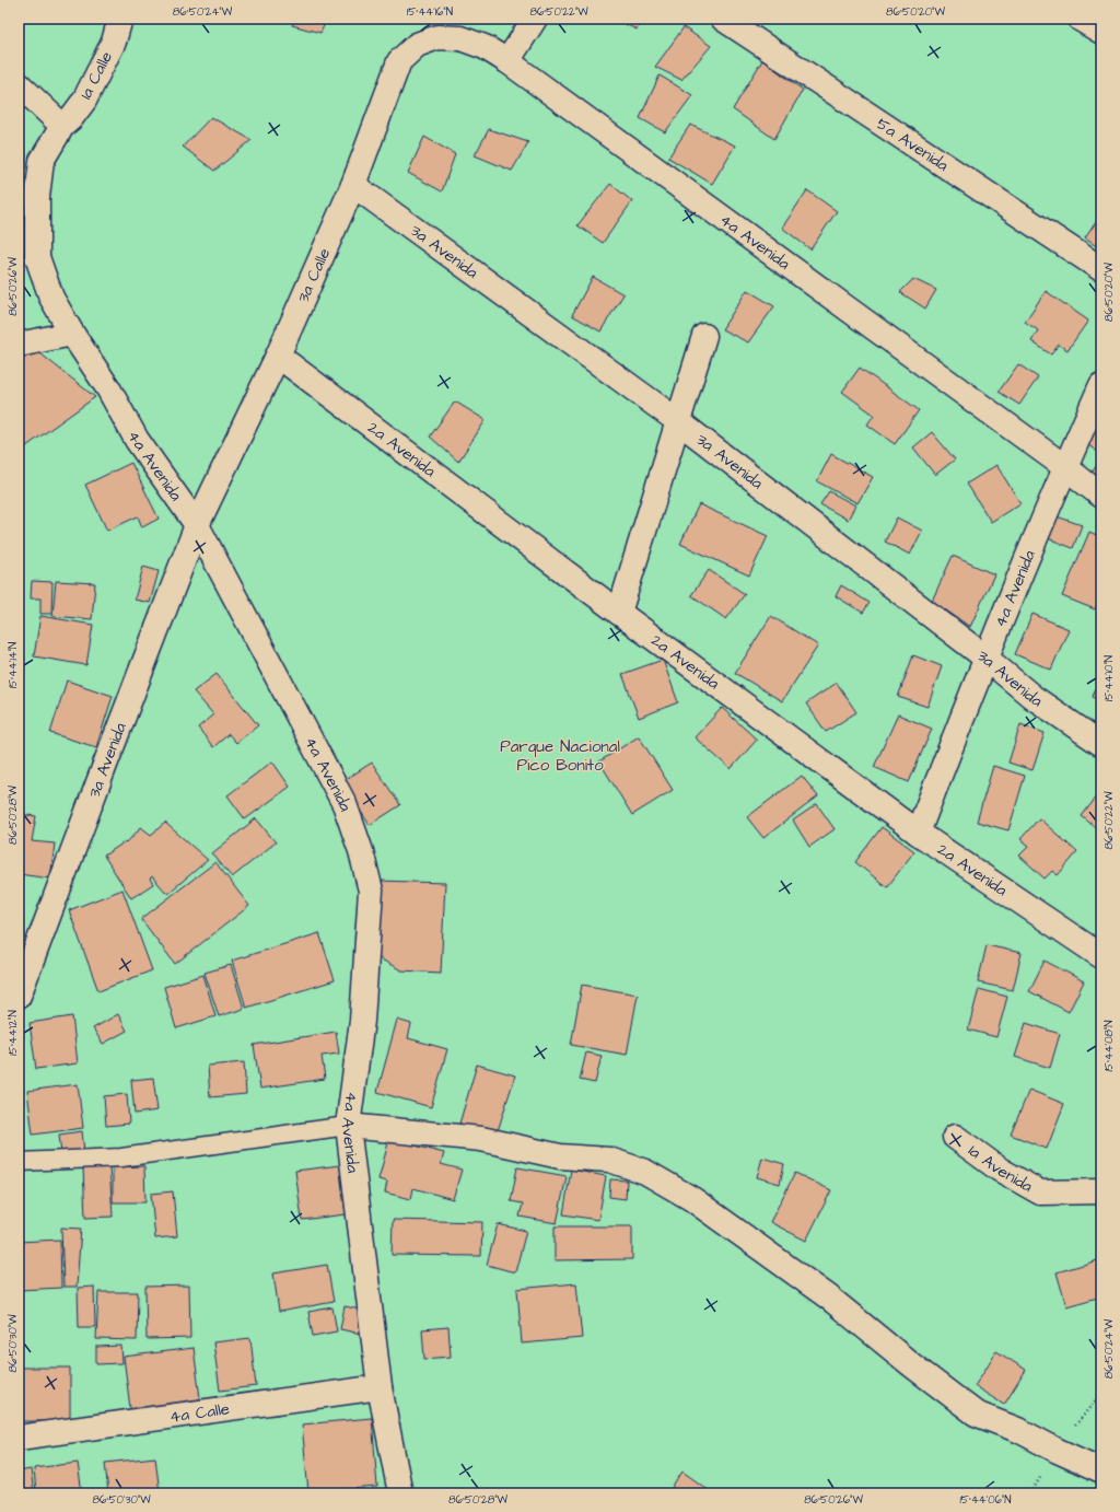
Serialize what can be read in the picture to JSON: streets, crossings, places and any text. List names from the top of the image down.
{
  "streets": {
    "street": [
      "1a Calle",
      "5a Avenida",
      "4a Avenida",
      "3a Avenida",
      "3a Calle",
      "2a Avenida",
      "1a Avenida",
      "4a Calle"
    ]
  },
  "crossings": [
    ["1a Calle", "4a Avenida"],
    ["4a Avenida", "3a Avenida"],
    ["4a Avenida", "3a Calle"],
    ["4a Avenida", "2a Avenida"],
    ["4a Avenida", "4a Calle"],
    ["3a Avenida", "3a Calle"],
    ["3a Calle", "2a Avenida"]
  ],
  "parks": ["Parque Nacional Pico Bonito"],
  "coordinates": [
    "86°50'24\"W",
    "15°44'16\"N",
    "86°50'22\"W",
    "86°50'20\"W",
    "86°50'26\"W",
    "15°44'14\"N",
    "15°44'10\"N",
    "86°50'28\"W",
    "15°44'12\"N",
    "15°44'08\"N",
    "86°50'30\"W",
    "15°44'06\"N"
  ]
}
